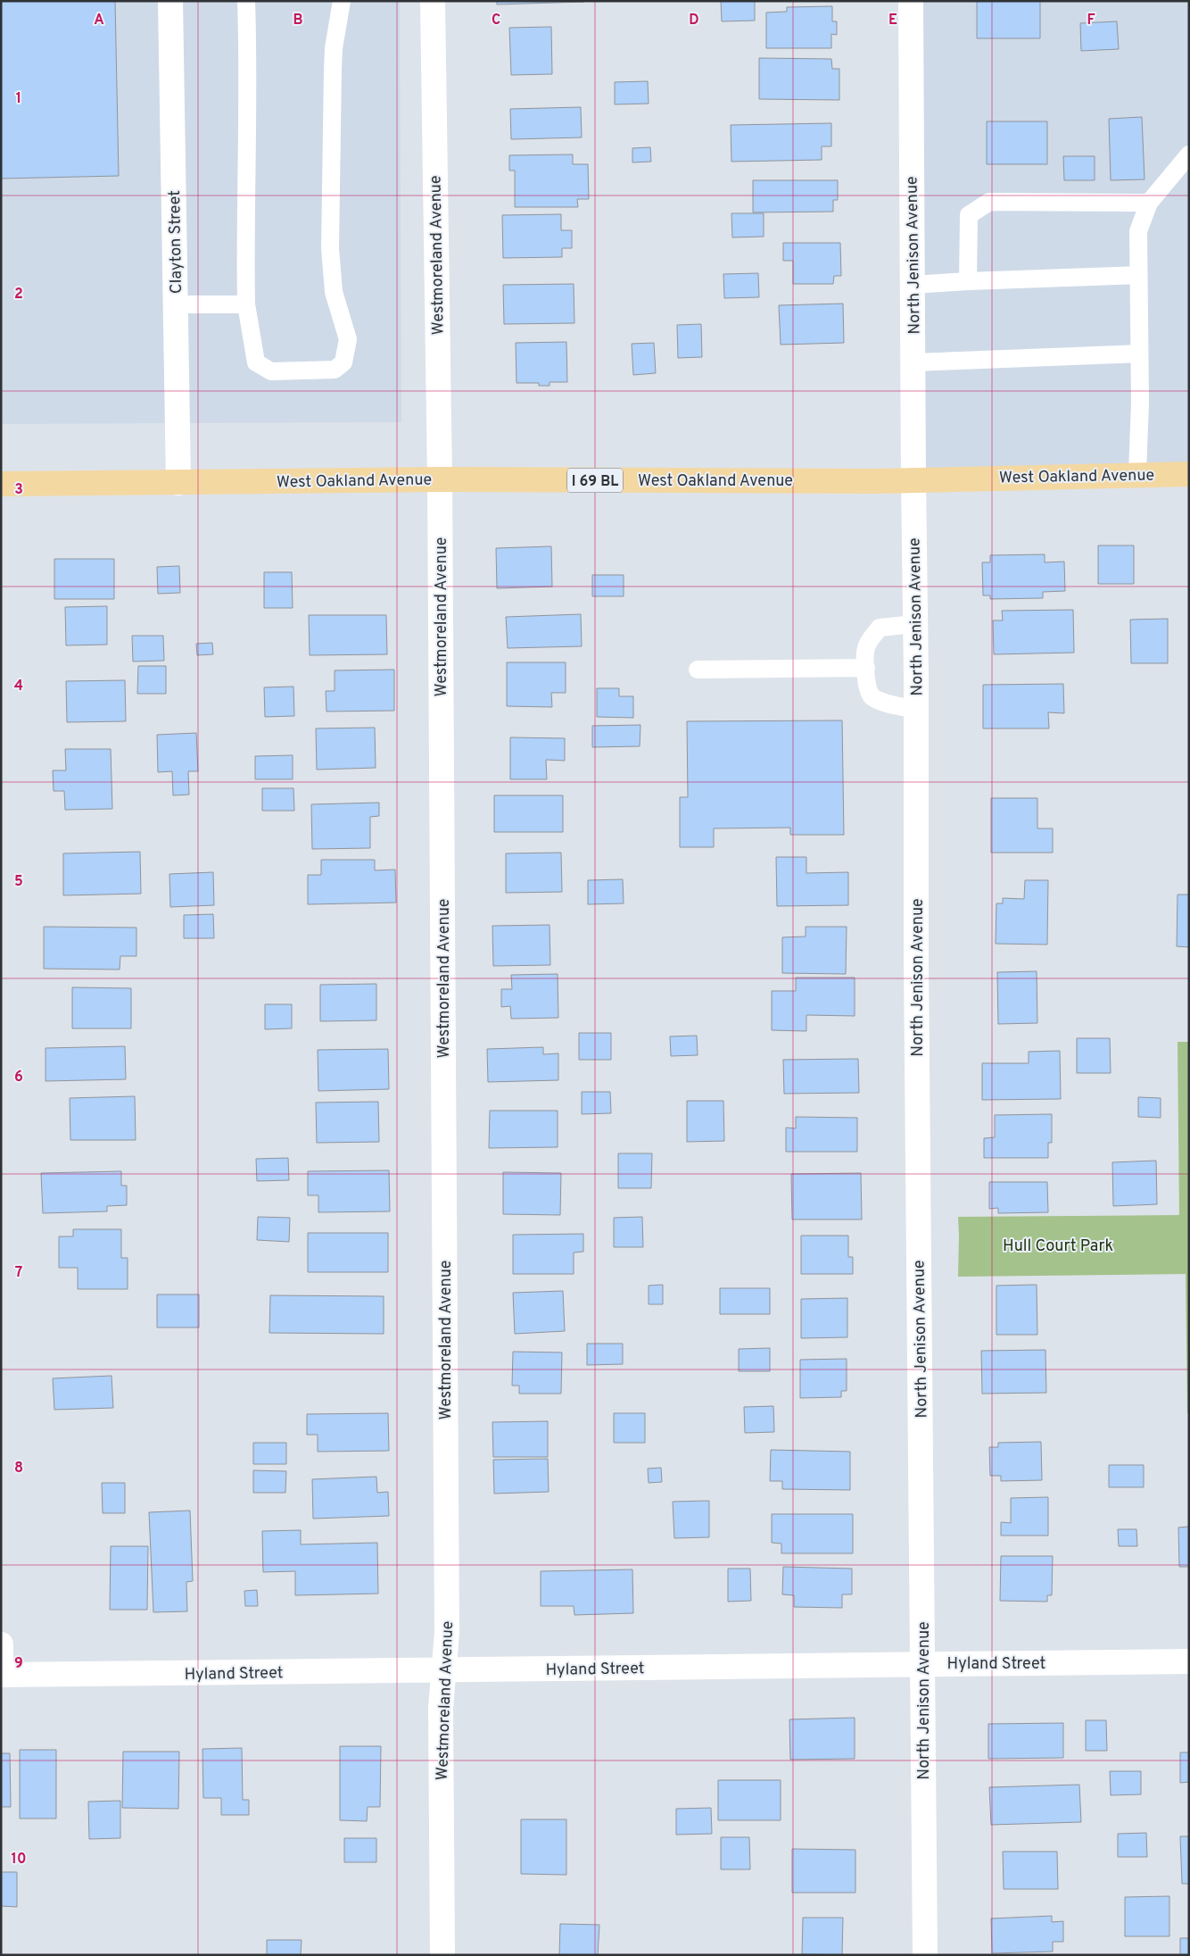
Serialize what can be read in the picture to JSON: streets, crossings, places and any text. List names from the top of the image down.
{
  "streets": {
    "main road": ["West Oakland Avenue", "I 69 BL"],
    "street": [
      "Clayton Street",
      "Westmoreland Avenue",
      "North Jenison Avenue",
      "Hyland Street"
    ]
  },
  "crossings": [
    ["Clayton Street", "West Oakland Avenue"],
    ["Westmoreland Avenue", "West Oakland Avenue"],
    ["Westmoreland Avenue", "Hyland Street"],
    ["North Jenison Avenue", "West Oakland Avenue"],
    ["North Jenison Avenue", "Hyland Street"]
  ],
  "parks": ["Hull Court Park"],
  "grid": {
    "columns": [
      "A",
      "B",
      "C",
      "D",
      "E",
      "F"
    ],
    "rows": [
      "1",
      "2",
      "3",
      "4",
      "5",
      "6",
      "7",
      "8",
      "9",
      "10"
    ]
  }
}
